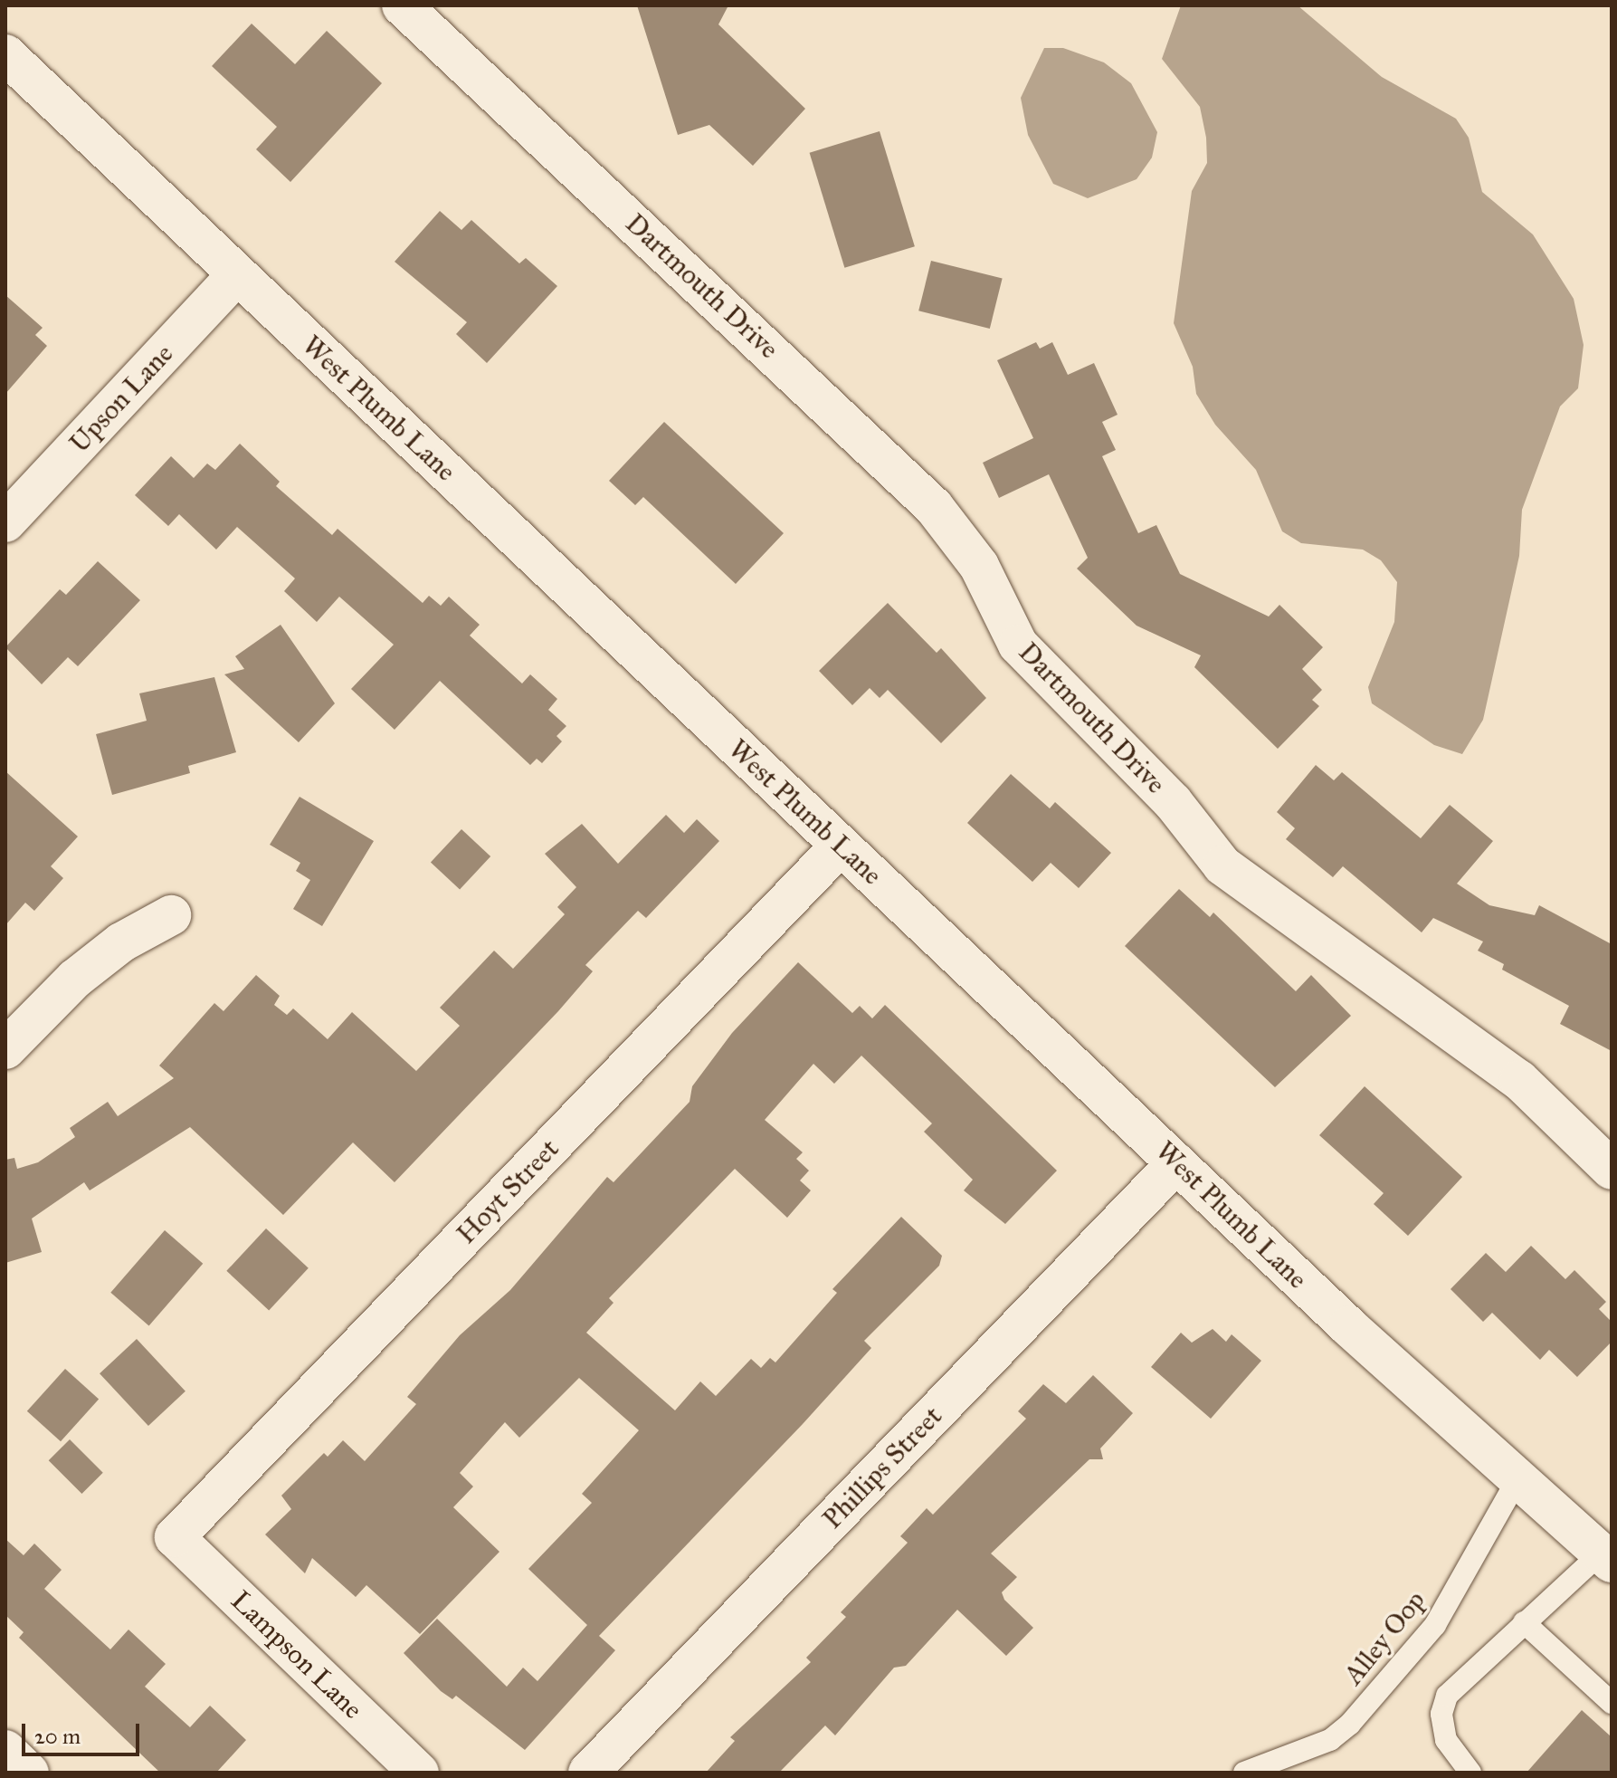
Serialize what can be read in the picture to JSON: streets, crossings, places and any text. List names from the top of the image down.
{
  "streets": {
    "street": [
      "Dartmouth Drive",
      "Upson Lane",
      "West Plumb Lane",
      "Hoyt Street",
      "Phillips Street",
      "Lampson Lane"
    ],
    "lane": ["Alley Oop"]
  },
  "crossings": [
    ["Upson Lane", "West Plumb Lane"],
    ["West Plumb Lane", "Hoyt Street"],
    ["West Plumb Lane", "Phillips Street"],
    ["West Plumb Lane", "Alley Oop"],
    ["Hoyt Street", "Lampson Lane"]
  ],
  "scale_bar": "20 m"
}
